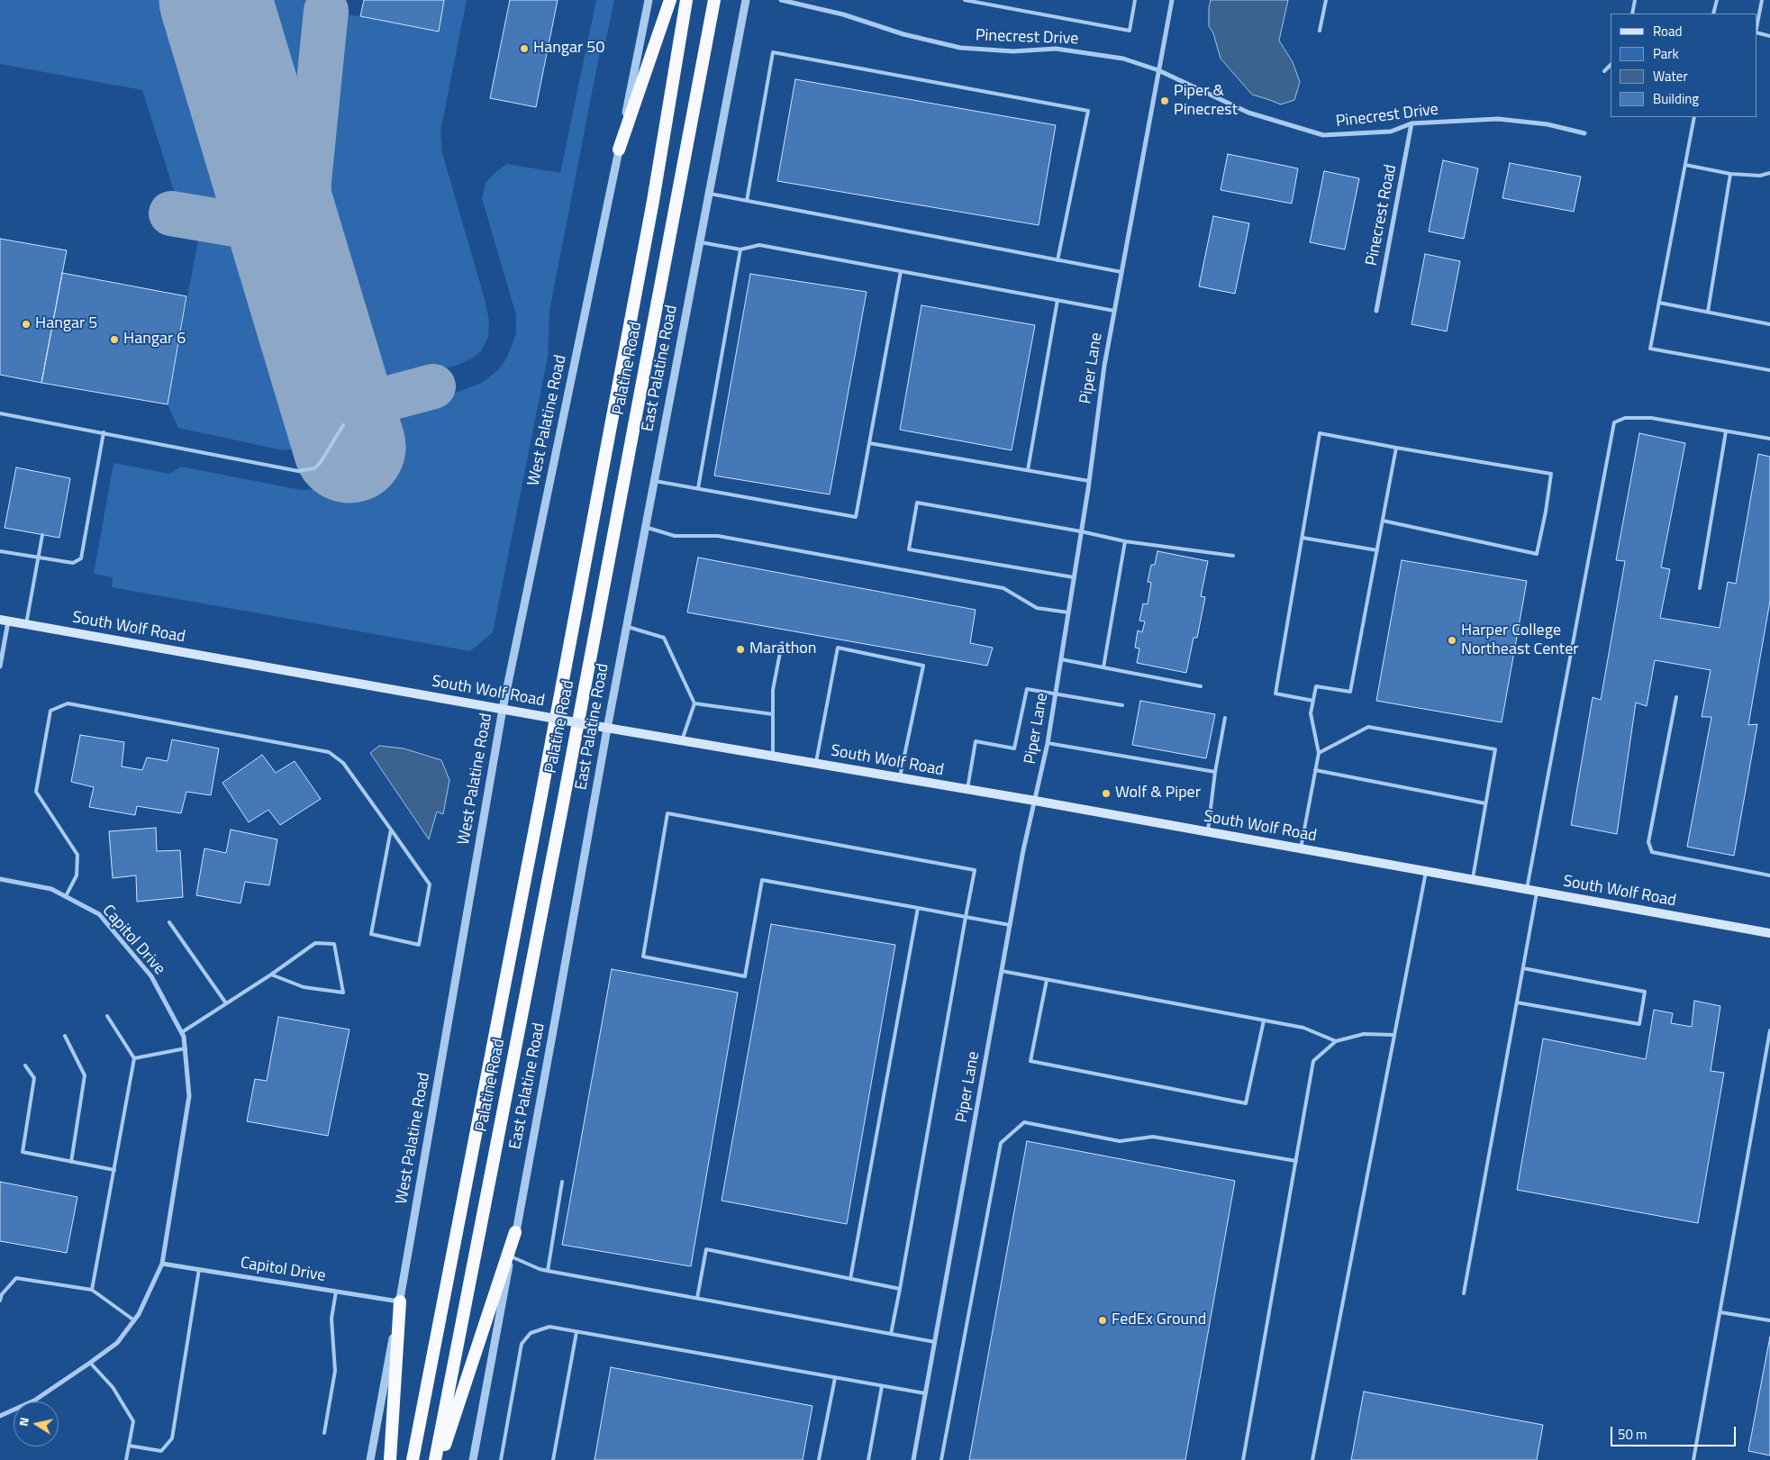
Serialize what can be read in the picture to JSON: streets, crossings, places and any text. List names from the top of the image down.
{
  "streets": {
    "highway": ["Palatine Road"],
    "main road": ["South Wolf Road"],
    "street": [
      "Pinecrest Drive",
      "Pinecrest Road",
      "East Palatine Road",
      "Piper Lane",
      "West Palatine Road",
      "Capitol Drive"
    ]
  },
  "crossings": [
    ["Pinecrest Drive", "Pinecrest Road"],
    ["Pinecrest Drive", "Piper Lane"],
    ["East Palatine Road", "South Wolf Road"],
    ["Piper Lane", "South Wolf Road"],
    ["West Palatine Road", "South Wolf Road"],
    ["West Palatine Road", "Capitol Drive"]
  ],
  "places": [
    "Hangar 50",
    "Piper & Pinecrest",
    "Hangar 5",
    "Hangar 6",
    "Harper College Northeast Center",
    "Marathon",
    "Wolf & Piper",
    "FedEx Ground"
  ],
  "legend": [
    "Road",
    "Park",
    "Water",
    "Building"
  ],
  "scale_bar": "50 m",
  "north": "left"
}
